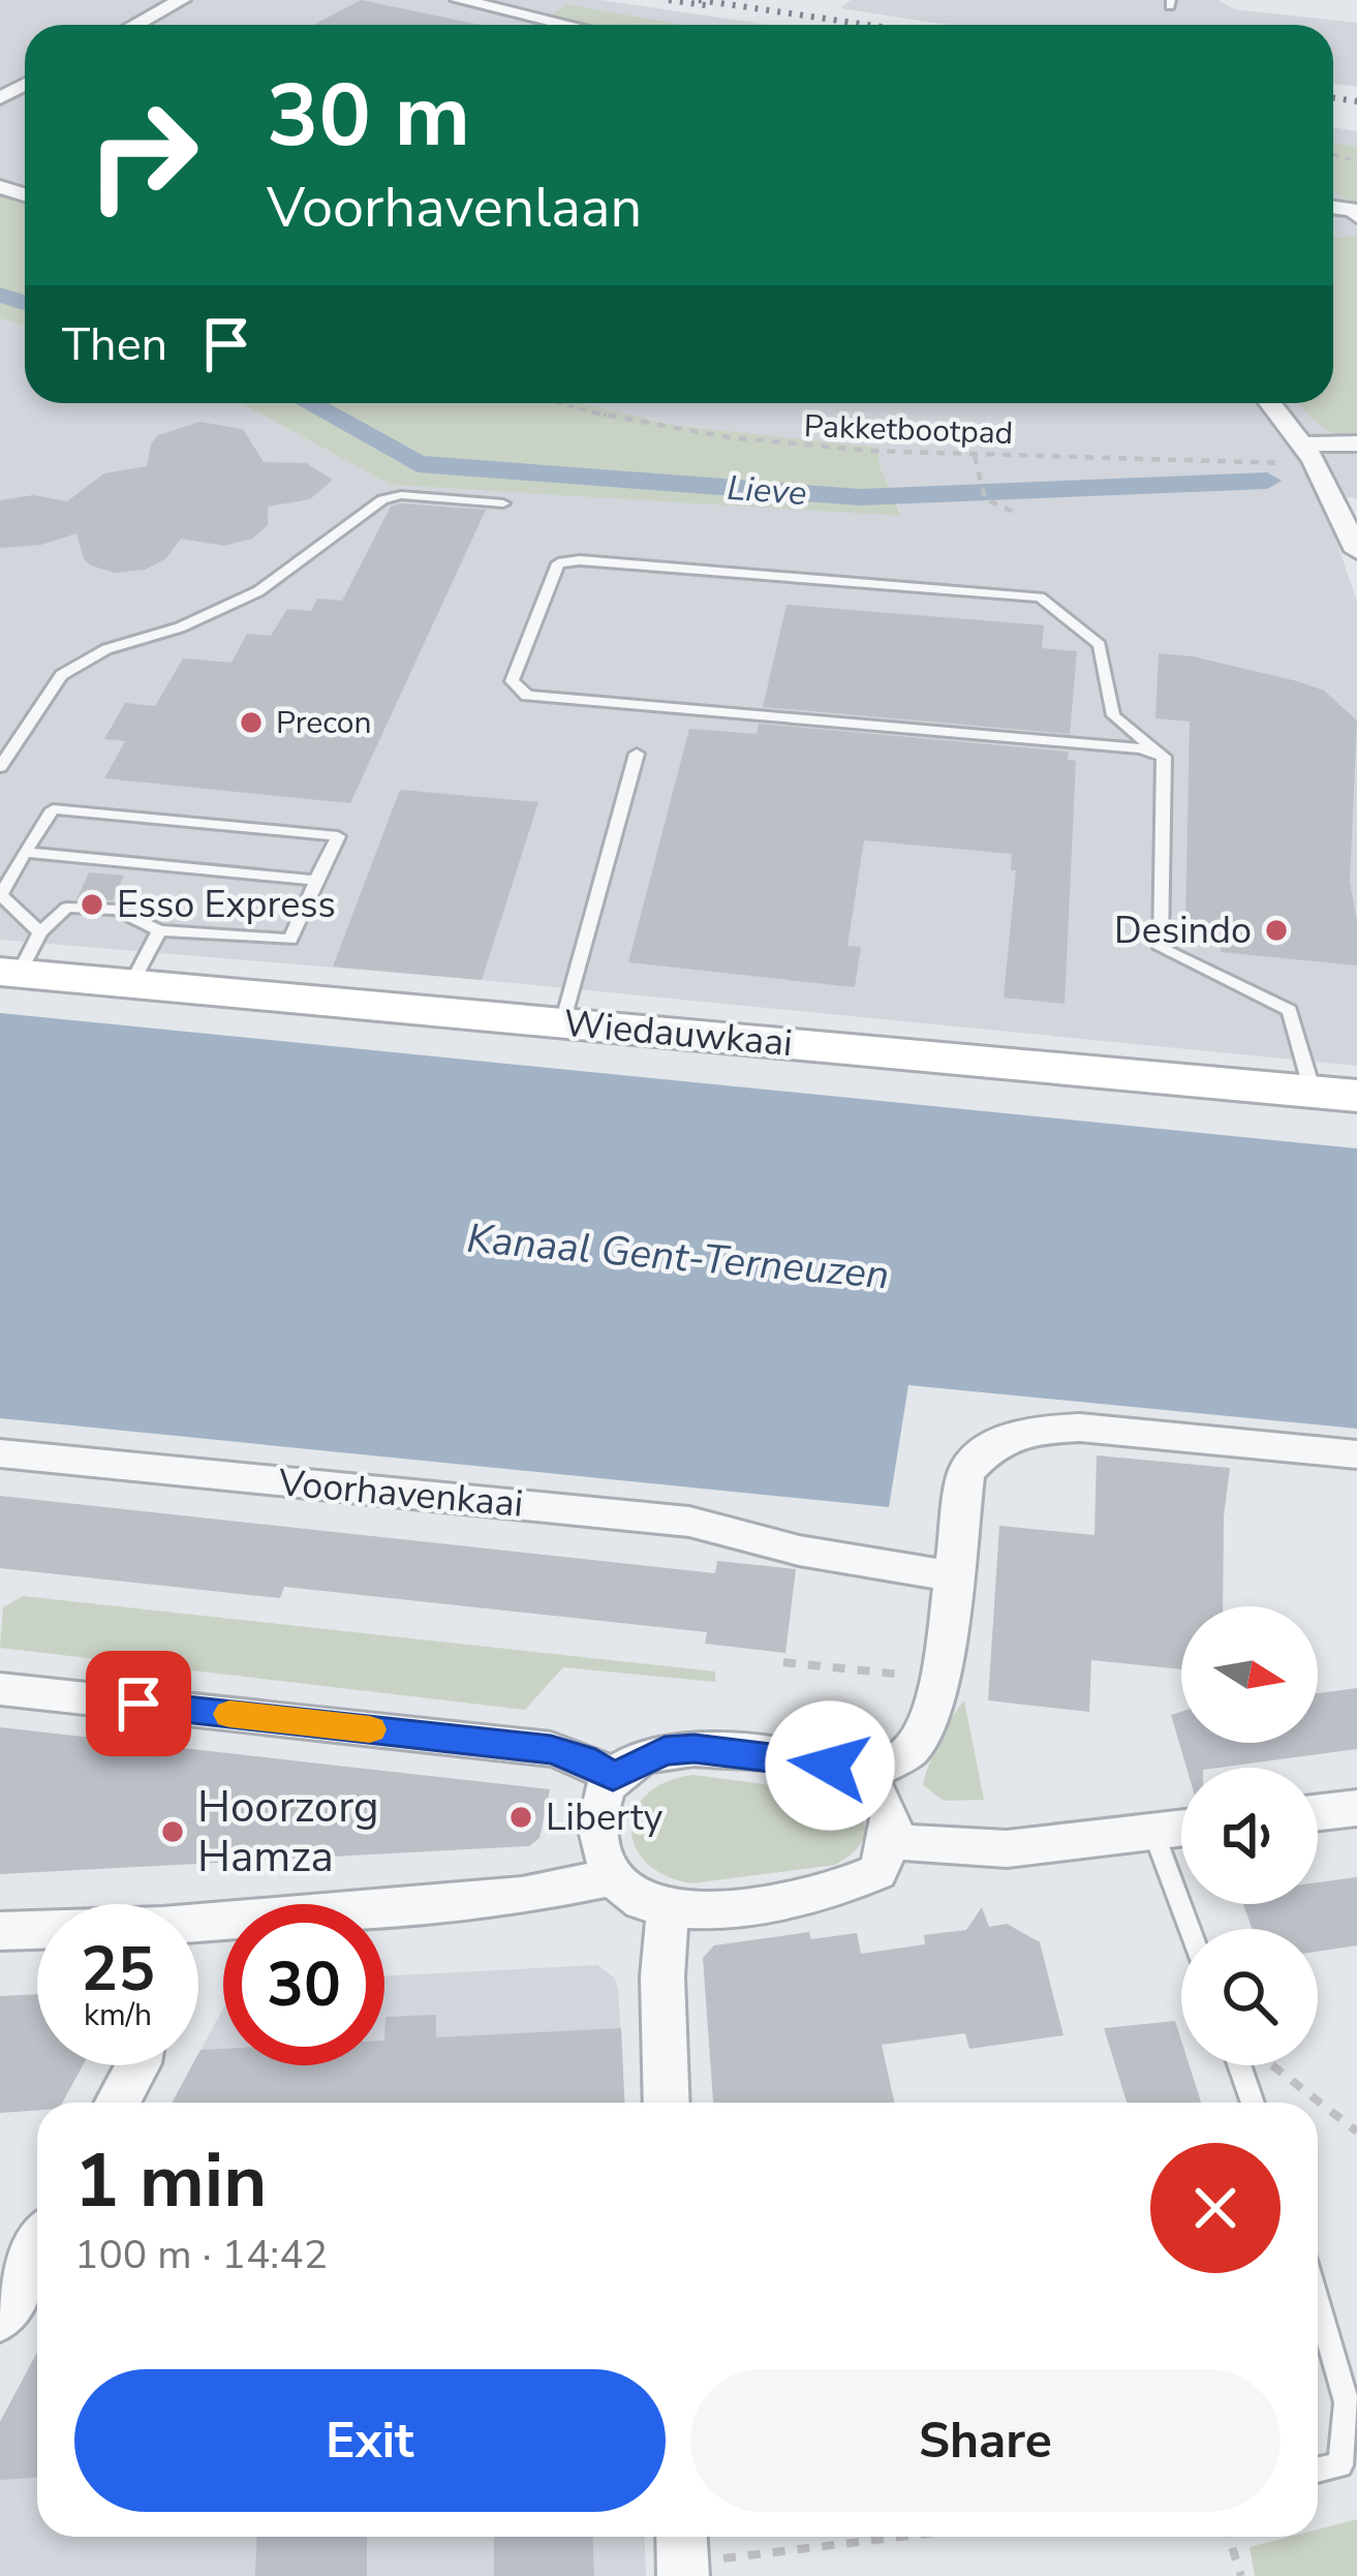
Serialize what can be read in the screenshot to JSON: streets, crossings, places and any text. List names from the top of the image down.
{
  "streets": {
    "main road": ["Wiedauwkaai"],
    "street": ["Voorhavenkaai"],
    "path": ["Pakketbootpad"]
  },
  "water": ["Lieve", "Kanaal Gent-Terneuzen"],
  "places": [
    "Precon",
    "Esso Express",
    "Desindo",
    "Liberty",
    "Hoorzorg Hamza"
  ],
  "north": "right",
  "page": {
    "turn": ["30 m", "Voorhavenlaan"],
    "then": "Then",
    "speed": "25 km/h",
    "limit": "30",
    "heading": ["1 min", "100 m · 14:42"],
    "buttons": ["Exit", "Share"]
  }
}
